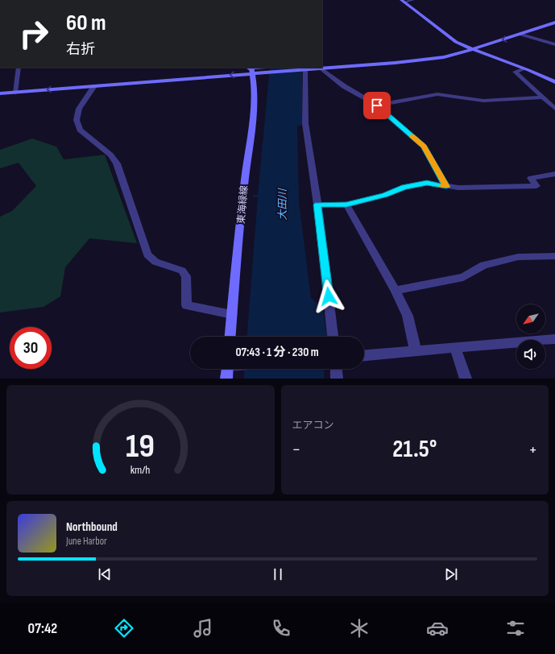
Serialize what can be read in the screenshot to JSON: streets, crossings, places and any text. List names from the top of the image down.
{
  "streets": {
    "street": ["東海緑線"]
  },
  "water": ["大田川"],
  "north": "bottom left",
  "page": {
    "turn": ["60 m", "右折"],
    "limit": "30",
    "trip": "07:43 · 1 分 · 230 m",
    "tile": "エアコン",
    "heat": ["−", "21.5°", "+"],
    "song": ["Northbound", "June Harbor"],
    "tabs": "07:42",
    "gauge": ["19", "km/h"]
  }
}
